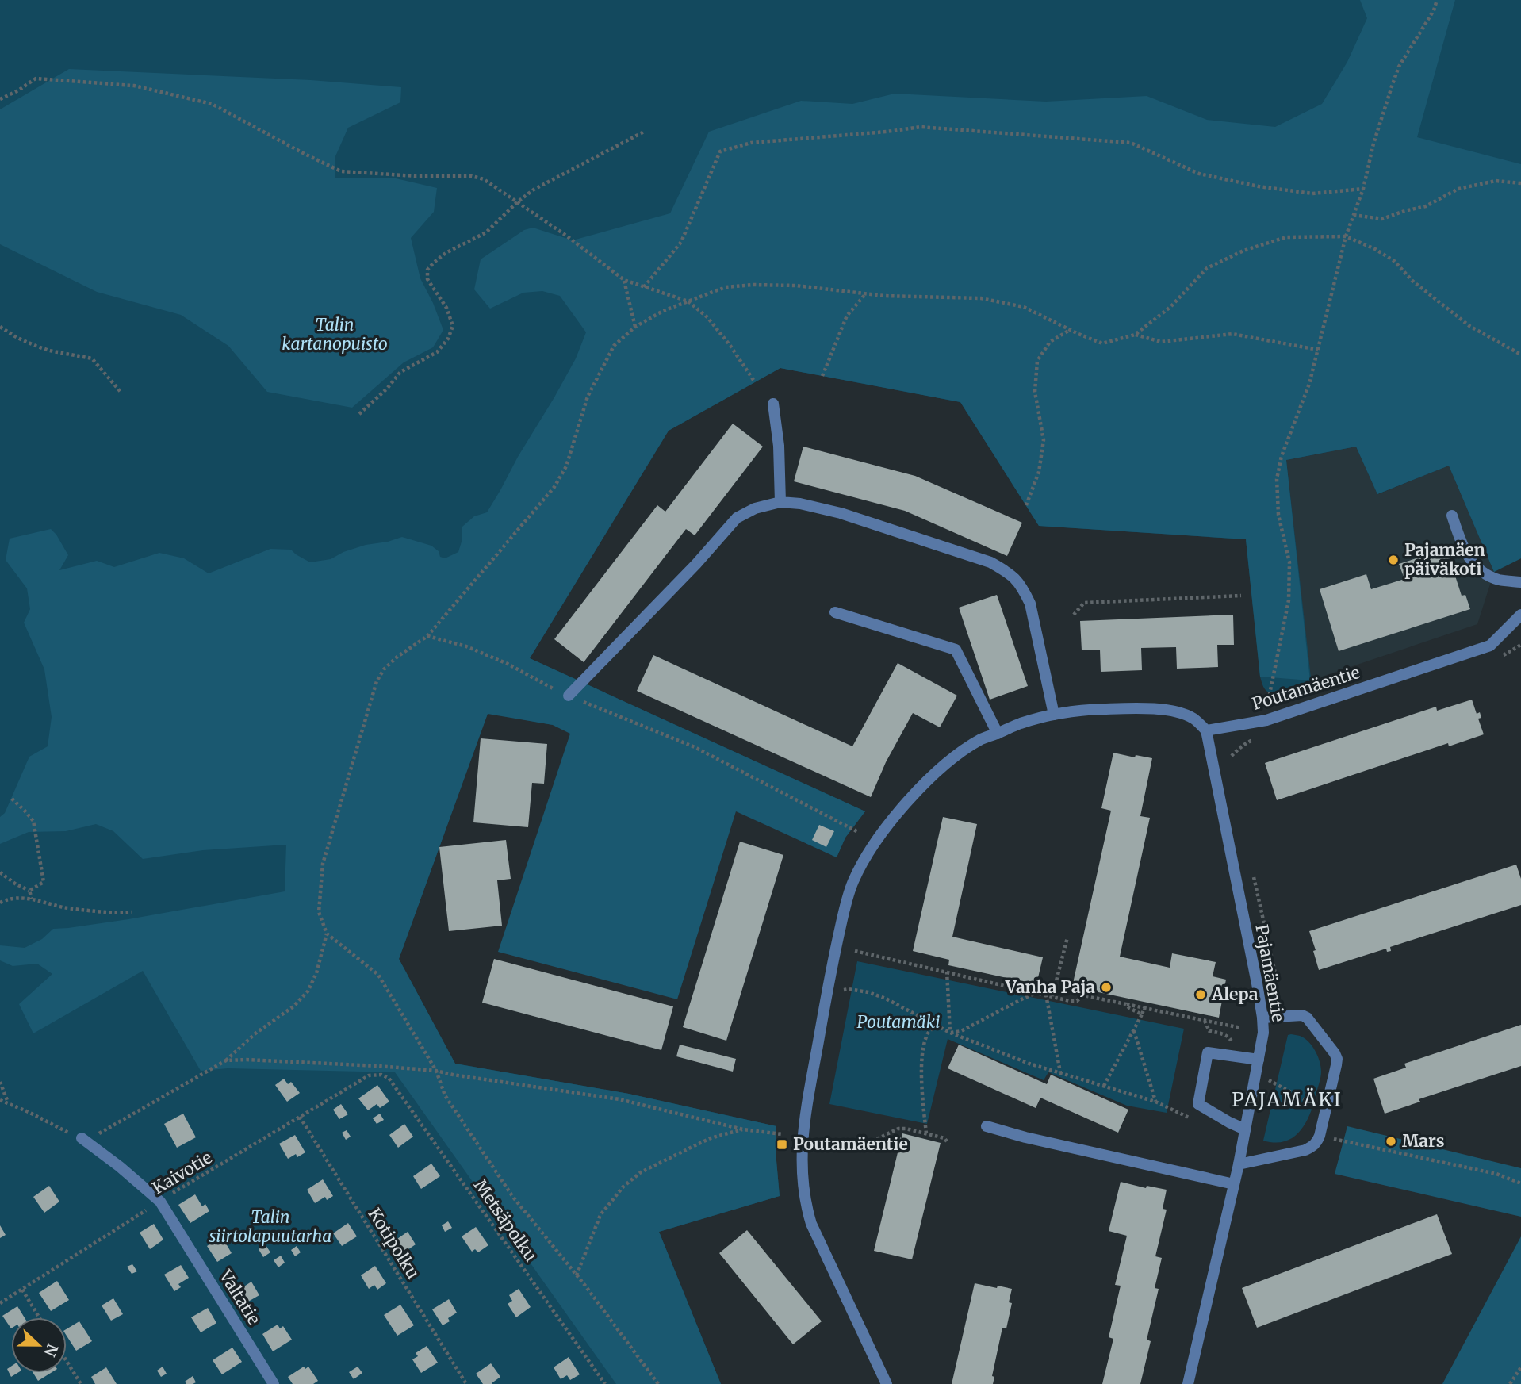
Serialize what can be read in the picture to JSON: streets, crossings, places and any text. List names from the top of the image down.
{
  "streets": {
    "street": ["Poutamäentie", "Pajamäentie", "Valtatie"],
    "path": ["Kaivotie", "Metsäpolku", "Kotipolku"]
  },
  "crossings": [
    ["Poutamäentie", "Pajamäentie"],
    ["Kaivotie", "Metsäpolku"],
    ["Kaivotie", "Kotipolku"],
    ["Kaivotie", "Valtatie"]
  ],
  "districts": ["PAJAMÄKI"],
  "parks": ["Talin kartanopuisto", "Poutamäki", "Talin siirtolapuutarha"],
  "places": {
    "other": [
      "Pajamäen päiväkoti",
      "Vanha Paja",
      "Alepa",
      "Mars"
    ],
    "transit": ["Poutamäentie"]
  },
  "north": "right"
}
